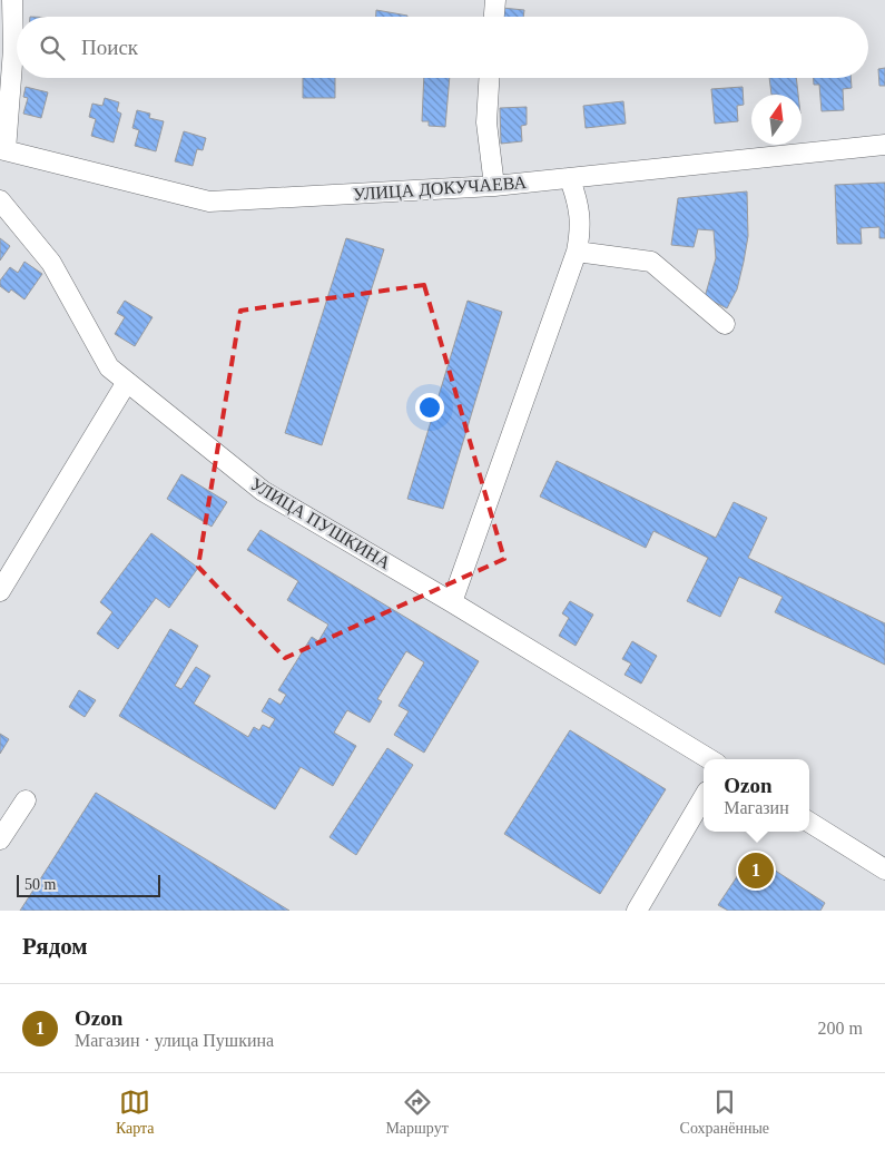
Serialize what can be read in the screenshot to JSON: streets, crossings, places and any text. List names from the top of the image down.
{
  "streets": {
    "street": ["УЛИЦА ДОКУЧАЕВА", "УЛИЦА ПУШКИНА"]
  },
  "scale_bar": "50 m",
  "north": "top",
  "page": {
    "search": "Поиск",
    "popup": ["Ozon", "Магазин"],
    "pins": "1",
    "scale": "50 m",
    "heading": "Рядом",
    "list": [
      {
        "mark": "1",
        "name": "Ozon",
        "note": "Магазин · улица Пушкина",
        "value": "200 m"
      }
    ],
    "nav": ["Карта", "Маршрут", "Сохранённые"]
  }
}
